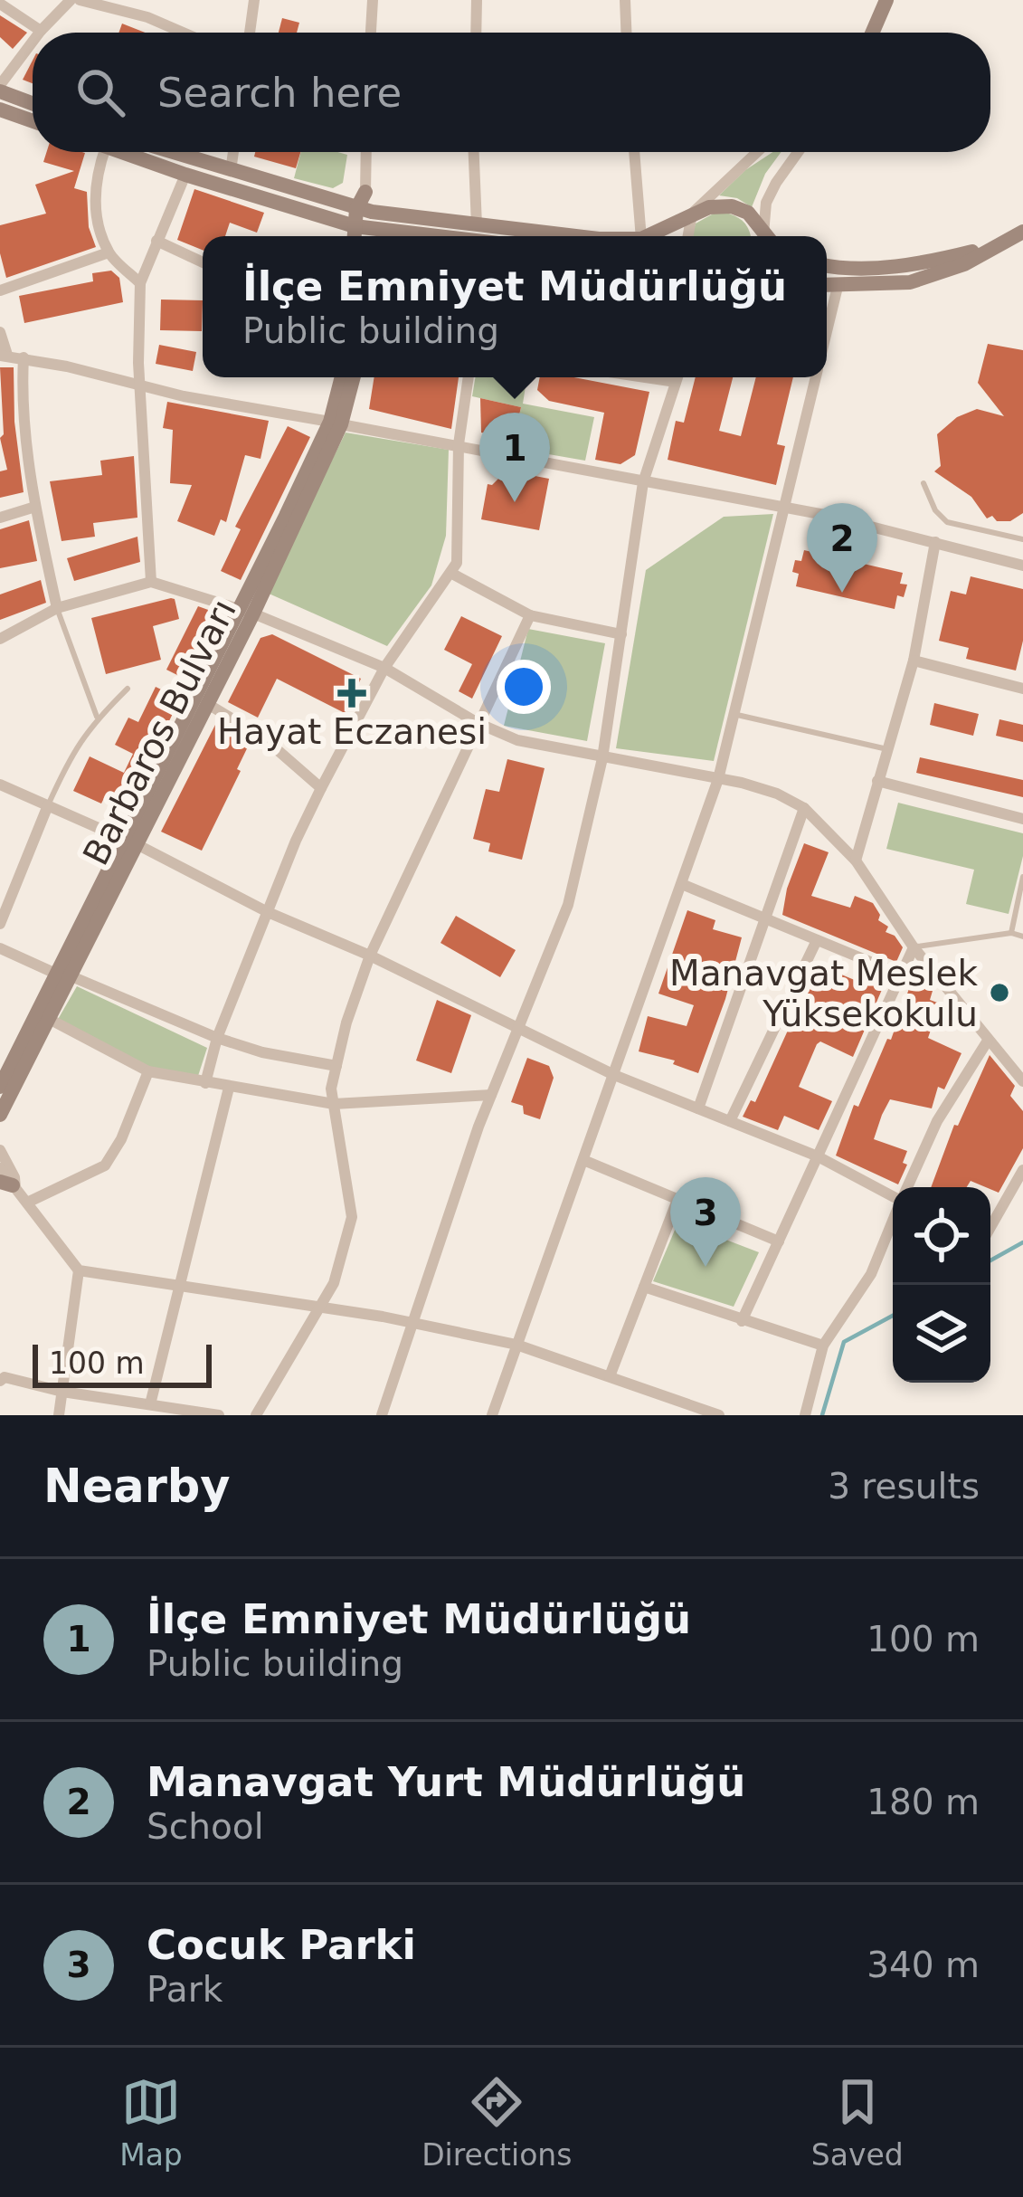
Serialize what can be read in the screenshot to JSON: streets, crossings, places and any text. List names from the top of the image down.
{
  "streets": {
    "main road": ["Barbaros Bulvarı"]
  },
  "places": {
    "health": ["Hayat Eczanesi"],
    "other": ["Manavgat Meslek Yüksekokulu"]
  },
  "scale_bar": "100 m",
  "page": {
    "search": "Search here",
    "popup": ["İlçe Emniyet Müdürlüğü", "Public building"],
    "pins": ["1", "2", "3"],
    "scale": "100 m",
    "heading": ["Nearby", "3 results"],
    "list": [
      {
        "mark": "1",
        "name": "İlçe Emniyet Müdürlüğü",
        "note": "Public building",
        "value": "100 m"
      },
      {
        "mark": "2",
        "name": "Manavgat Yurt Müdürlüğü",
        "note": "School",
        "value": "180 m"
      },
      {
        "mark": "3",
        "name": "Cocuk Parki",
        "note": "Park",
        "value": "340 m"
      }
    ],
    "nav": ["Map", "Directions", "Saved"]
  }
}
